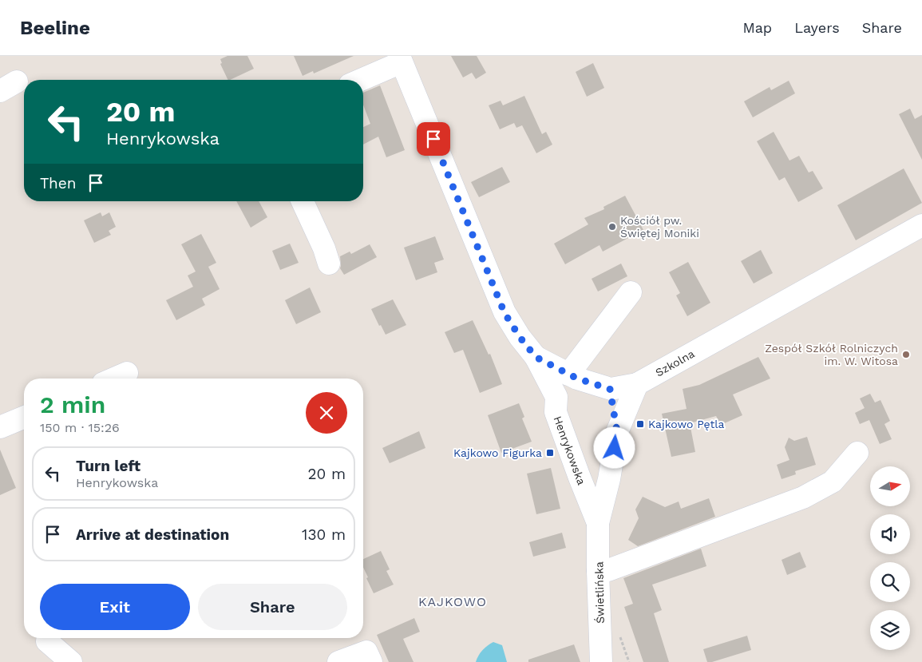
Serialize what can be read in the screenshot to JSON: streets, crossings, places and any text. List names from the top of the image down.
{
  "streets": {
    "street": ["Szkolna", "Henrykowska", "Świetlińska"]
  },
  "crossings": [
    ["Szkolna", "Henrykowska"],
    ["Henrykowska", "Świetlińska"]
  ],
  "districts": ["KAJKOWO"],
  "places": {
    "other": ["Kościół pw. Świętej Moniki", "Zespół Szkół Rolniczych im. W. Witosa"],
    "transit": ["Kajkowo Pętla", "Kajkowo Figurka"]
  },
  "north": "right",
  "page": {
    "header": "Beeline",
    "nav": ["Map", "Layers", "Share"],
    "turn": ["20 m", "Henrykowska"],
    "then": "Then",
    "heading": ["2 min", "150 m · 15:26"],
    "list": [
      {
        "name": "Turn left",
        "note": "Henrykowska",
        "value": "20 m"
      },
      {
        "name": "Arrive at destination",
        "value": "130 m"
      }
    ],
    "buttons": ["Exit", "Share"]
  }
}
